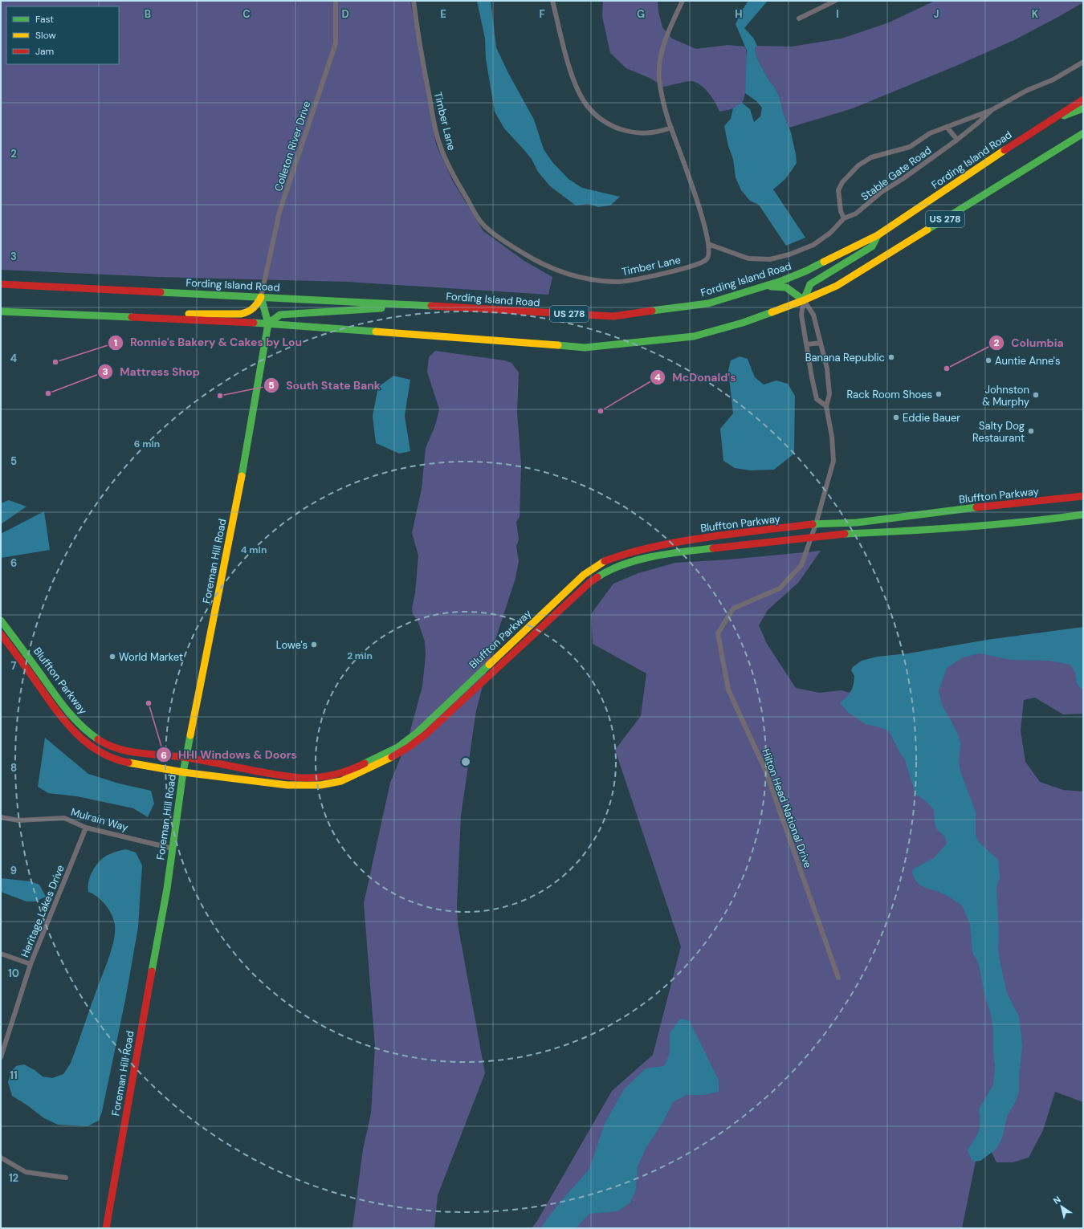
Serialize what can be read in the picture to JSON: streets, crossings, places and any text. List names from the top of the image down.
{
  "streets": {
    "main road": [
      "Fording Island Road",
      "US 278",
      "Bluffton Parkway",
      "Foreman Hill Road"
    ],
    "street": [
      "Timber Lane",
      "Colleton River Drive",
      "Stable Gate Road",
      "Hilton Head National Drive",
      "Mulrain Way",
      "Heritage Lakes Drive"
    ]
  },
  "crossings": [
    ["Timber Lane", "Stable Gate Road"],
    ["Colleton River Drive", "Fording Island Road"],
    ["Colleton River Drive", "Foreman Hill Road"],
    ["Fording Island Road", "Foreman Hill Road"],
    ["US 278", "Foreman Hill Road"],
    ["US 278", "Hilton Head National Drive"],
    ["Bluffton Parkway", "Foreman Hill Road"],
    ["Bluffton Parkway", "Hilton Head National Drive"],
    ["Foreman Hill Road", "Mulrain Way"],
    ["Mulrain Way", "Heritage Lakes Drive"]
  ],
  "places": [
    "Banana Republic",
    "Auntie Anne's",
    "Ronnie's Bakery & Cakes by Lou",
    "Columbia",
    "Mattress Shop",
    "Rack Room Shoes",
    "Johnston & Murphy",
    "South State Bank",
    "McDonald's",
    "Eddie Bauer",
    "Salty Dog Restaurant",
    "Lowe's",
    "World Market",
    "HHI Windows & Doors"
  ],
  "legend": ["Fast", "Slow", "Jam"],
  "north": "top left",
  "grid": {
    "columns": [
      "B",
      "C",
      "D",
      "E",
      "F",
      "G",
      "H",
      "I",
      "J",
      "K"
    ],
    "rows": [
      "2",
      "3",
      "4",
      "5",
      "6",
      "7",
      "8",
      "9",
      "10",
      "11",
      "12"
    ]
  },
  "rings": ["6 min", "4 min", "2 min"]
}
